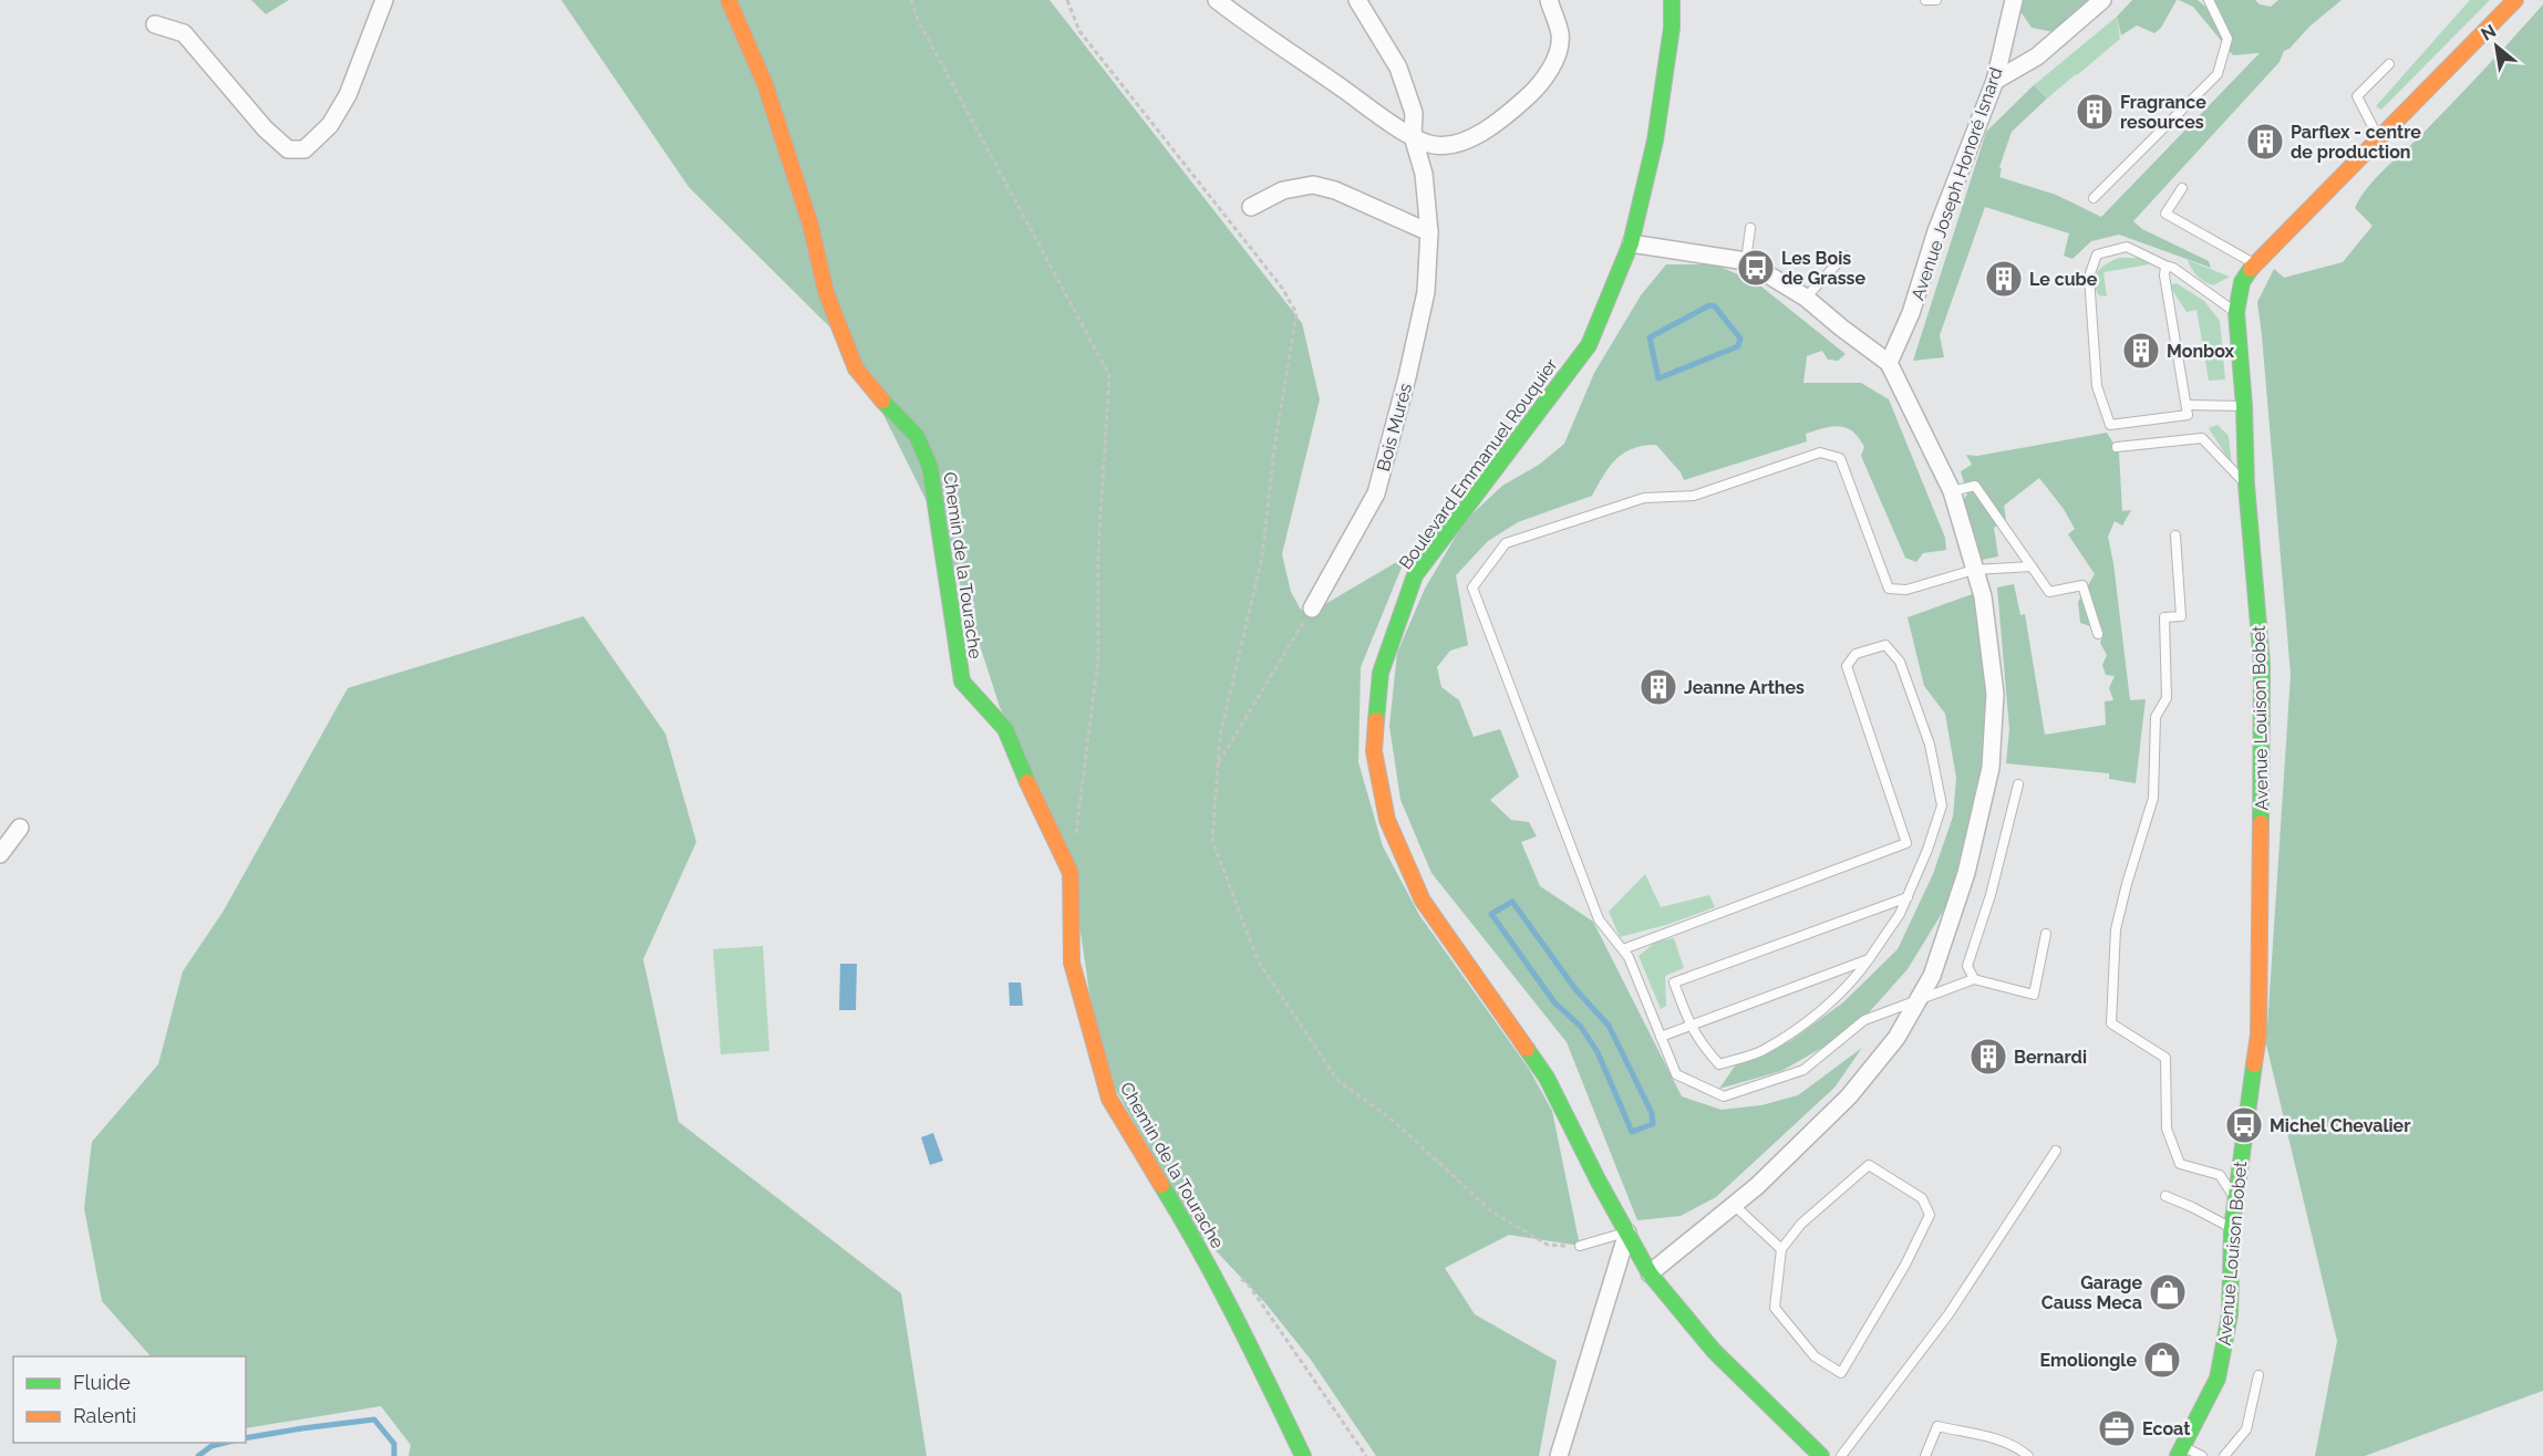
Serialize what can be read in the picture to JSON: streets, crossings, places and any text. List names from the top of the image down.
{
  "streets": {
    "street": [
      "Avenue Joseph Honoré Isnard",
      "Bois Murés",
      "Boulevard Emmanuel Rouquier",
      "Chemin de la Tourache",
      "Avenue Louison Bobet"
    ]
  },
  "places": {
    "building": [
      "Fragrance resources",
      "Parflex - centre de production",
      "Le cube",
      "Monbox",
      "Jeanne Arthes",
      "Bernardi"
    ],
    "bus stop": ["Les Bois de Grasse", "Michel Chevalier"],
    "shop": ["Garage Causs Meca", "Emoliongle"],
    "office": ["Ecoat"]
  },
  "legend": ["Fluide", "Ralenti"],
  "north": "top left"
}
